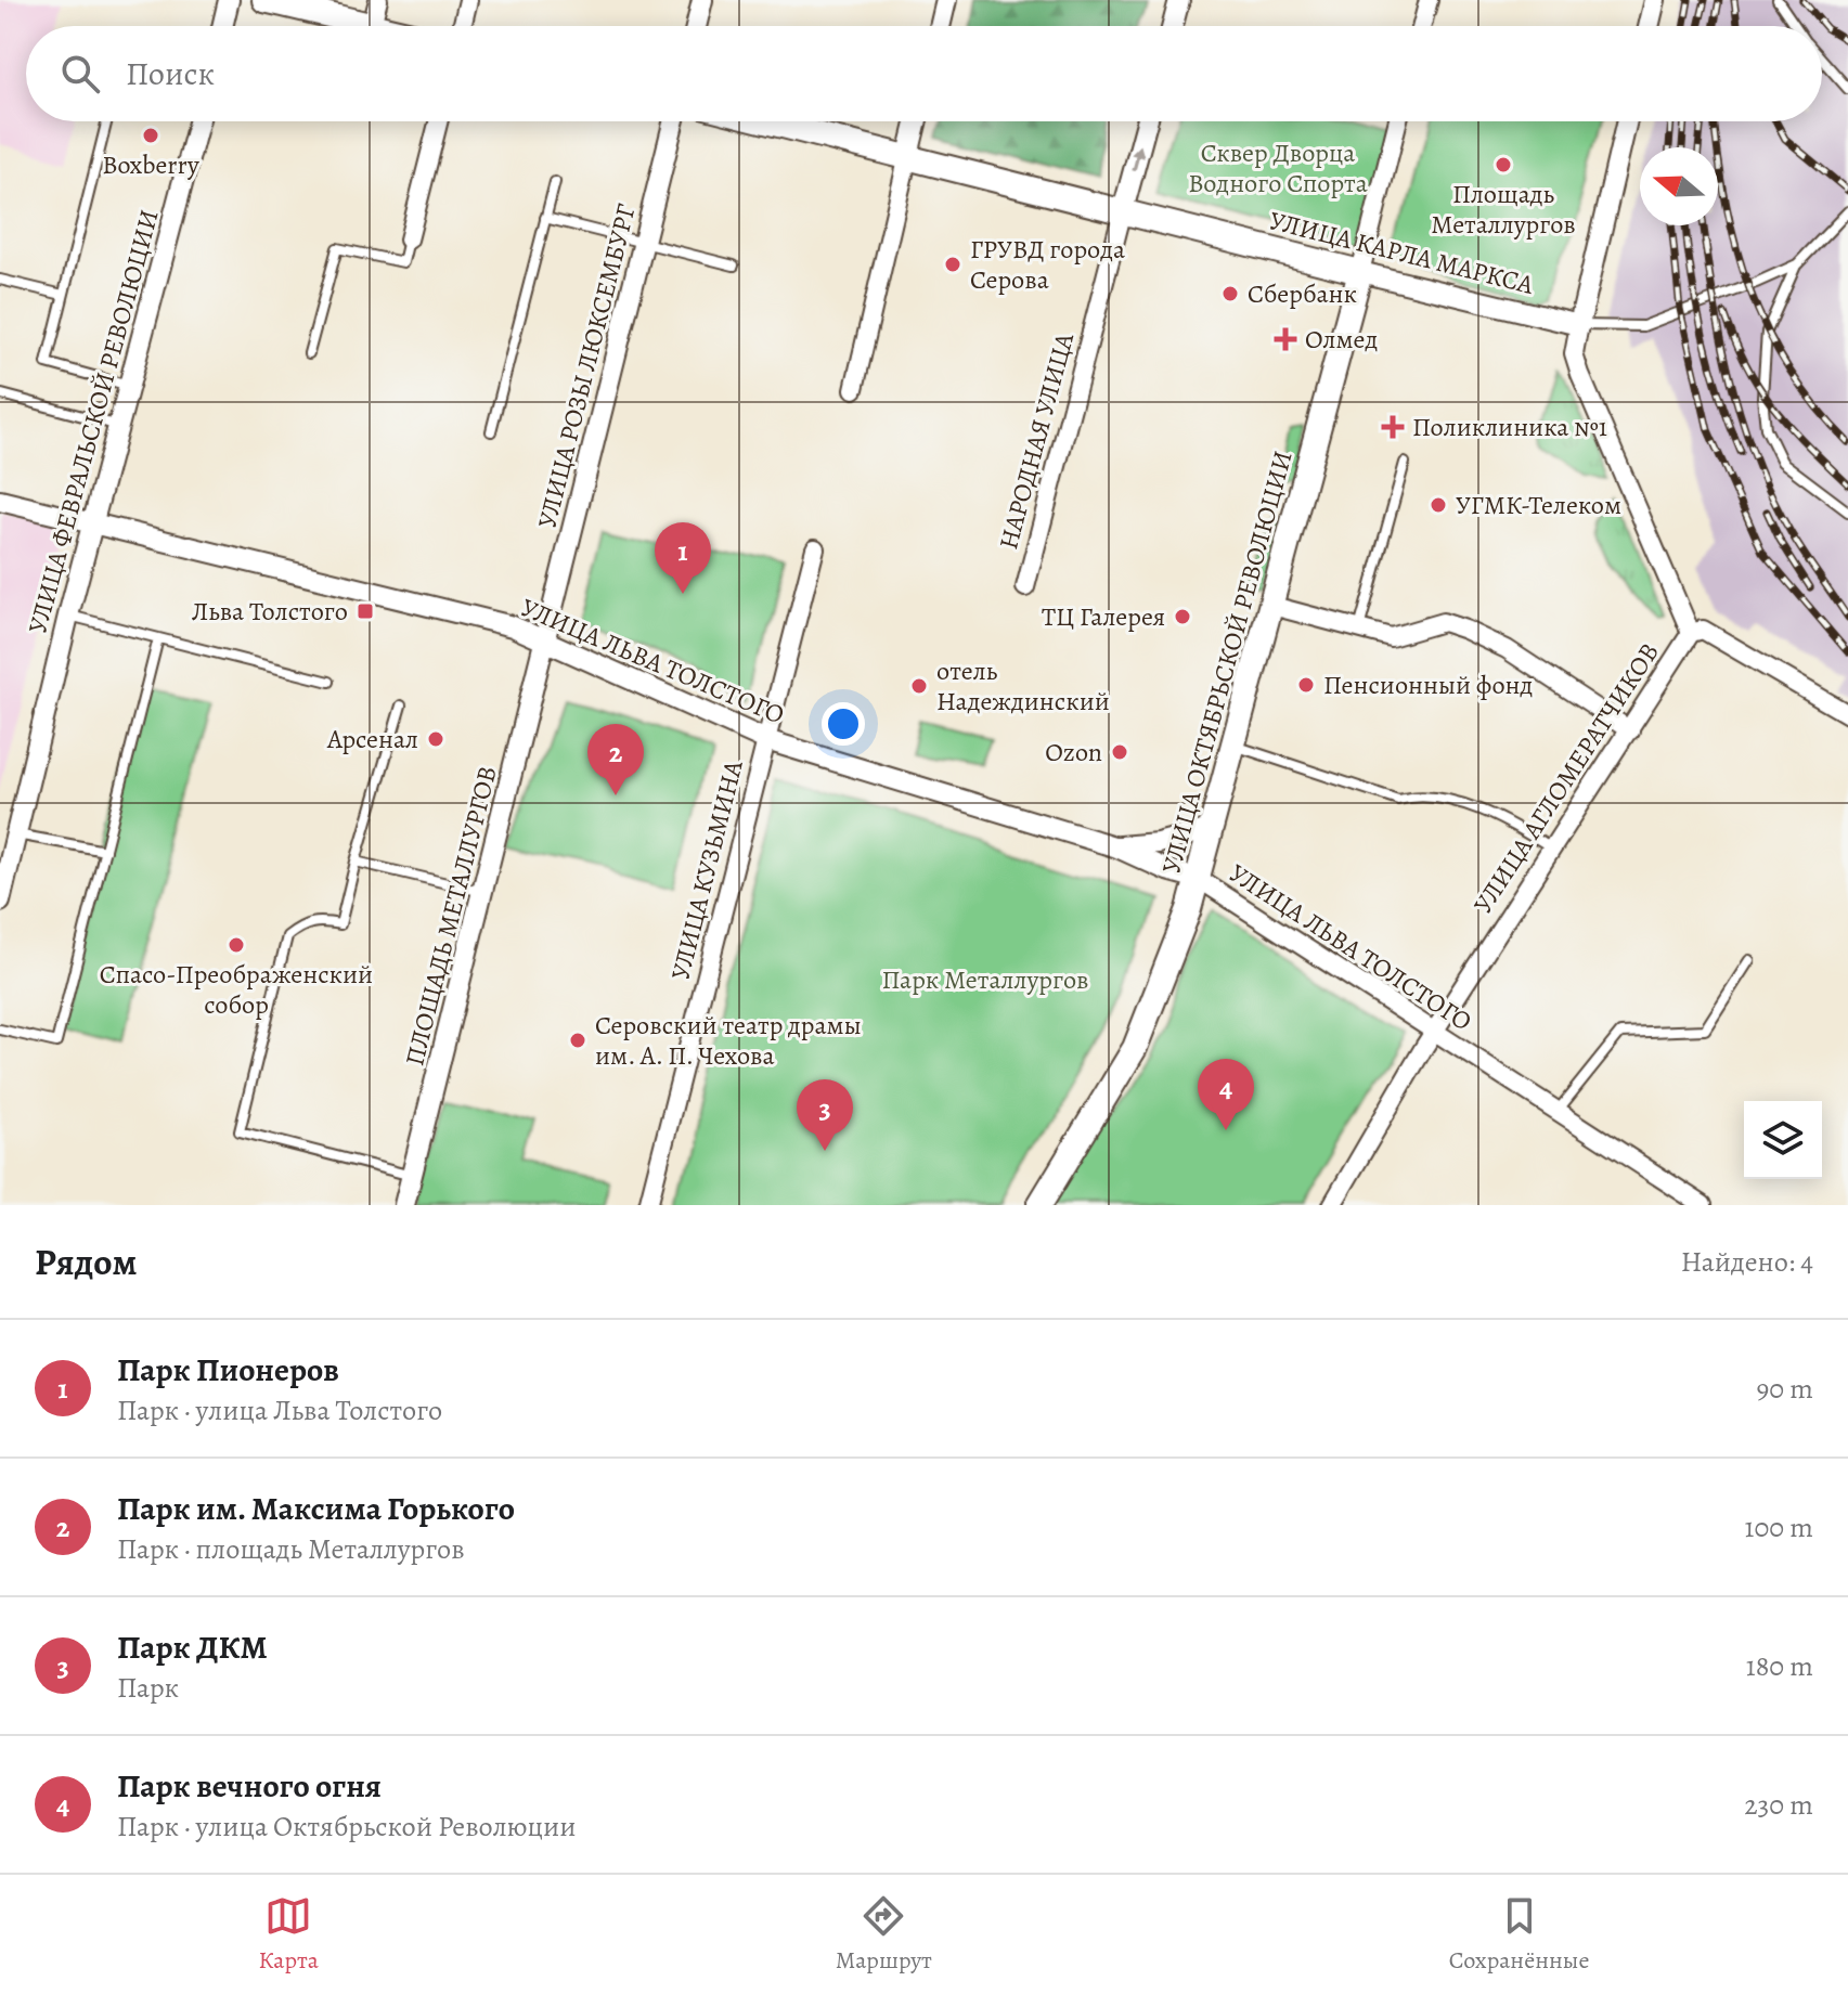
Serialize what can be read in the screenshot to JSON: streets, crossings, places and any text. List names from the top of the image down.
{
  "streets": {
    "main road": ["УЛИЦА КАРЛА МАРКСА", "УЛИЦА ОКТЯБРЬСКОЙ РЕВОЛЮЦИИ"],
    "street": [
      "УЛИЦА РОЗЫ ЛЮКСЕМБУРГ",
      "УЛИЦА ФЕВРАЛЬСКОЙ РЕВОЛЮЦИИ",
      "НАРОДНАЯ УЛИЦА",
      "УЛИЦА ЛЬВА ТОЛСТОГО",
      "УЛИЦА АГЛОМЕРАТЧИКОВ",
      "УЛИЦА КУЗЬМИНА",
      "ПЛОЩАДЬ МЕТАЛЛУРГОВ"
    ]
  },
  "crossings": [
    ["УЛИЦА КАРЛА МАРКСА", "НАРОДНАЯ УЛИЦА"],
    ["УЛИЦА КАРЛА МАРКСА", "УЛИЦА ОКТЯБРЬСКОЙ РЕВОЛЮЦИИ"],
    ["УЛИЦА КАРЛА МАРКСА", "УЛИЦА АГЛОМЕРАТЧИКОВ"],
    ["УЛИЦА РОЗЫ ЛЮКСЕМБУРГ", "УЛИЦА ЛЬВА ТОЛСТОГО"],
    ["УЛИЦА РОЗЫ ЛЮКСЕМБУРГ", "ПЛОЩАДЬ МЕТАЛЛУРГОВ"],
    ["УЛИЦА ФЕВРАЛЬСКОЙ РЕВОЛЮЦИИ", "УЛИЦА ЛЬВА ТОЛСТОГО"],
    ["УЛИЦА ЛЬВА ТОЛСТОГО", "УЛИЦА ОКТЯБРЬСКОЙ РЕВОЛЮЦИИ"],
    ["УЛИЦА ЛЬВА ТОЛСТОГО", "УЛИЦА АГЛОМЕРАТЧИКОВ"],
    ["УЛИЦА ЛЬВА ТОЛСТОГО", "УЛИЦА КУЗЬМИНА"],
    ["УЛИЦА ЛЬВА ТОЛСТОГО", "ПЛОЩАДЬ МЕТАЛЛУРГОВ"]
  ],
  "parks": ["Сквер Дворца Водного Спорта", "Парк Металлургов"],
  "places": {
    "other": [
      "Boxberry",
      "Площадь Металлургов",
      "ГРУВД города Серова",
      "Сбербанк",
      "УГМК-Телеком",
      "ТЦ Галерея",
      "Пенсионный фонд",
      "отель Надеждинский",
      "Арсенал",
      "Ozon",
      "Спасо-Преображенский собор",
      "Серовский театр драмы им. А. П. Чехова"
    ],
    "health": ["Олмед", "Поликлиника №1"],
    "transit": ["Льва Толстого"]
  },
  "north": "left",
  "page": {
    "search": "Поиск",
    "pins": [
      "1",
      "2",
      "4",
      "3"
    ],
    "heading": ["Рядом", "Найдено: 4"],
    "list": [
      {
        "mark": "1",
        "name": "Парк Пионеров",
        "note": "Парк · улица Льва Толстого",
        "value": "90 m"
      },
      {
        "mark": "2",
        "name": "Парк им. Максима Горького",
        "note": "Парк · площадь Металлургов",
        "value": "100 m"
      },
      {
        "mark": "3",
        "name": "Парк ДКМ",
        "note": "Парк",
        "value": "180 m"
      },
      {
        "mark": "4",
        "name": "Парк вечного огня",
        "note": "Парк · улица Октябрьской Революции",
        "value": "230 m"
      }
    ],
    "nav": ["Карта", "Маршрут", "Сохранённые"]
  }
}
